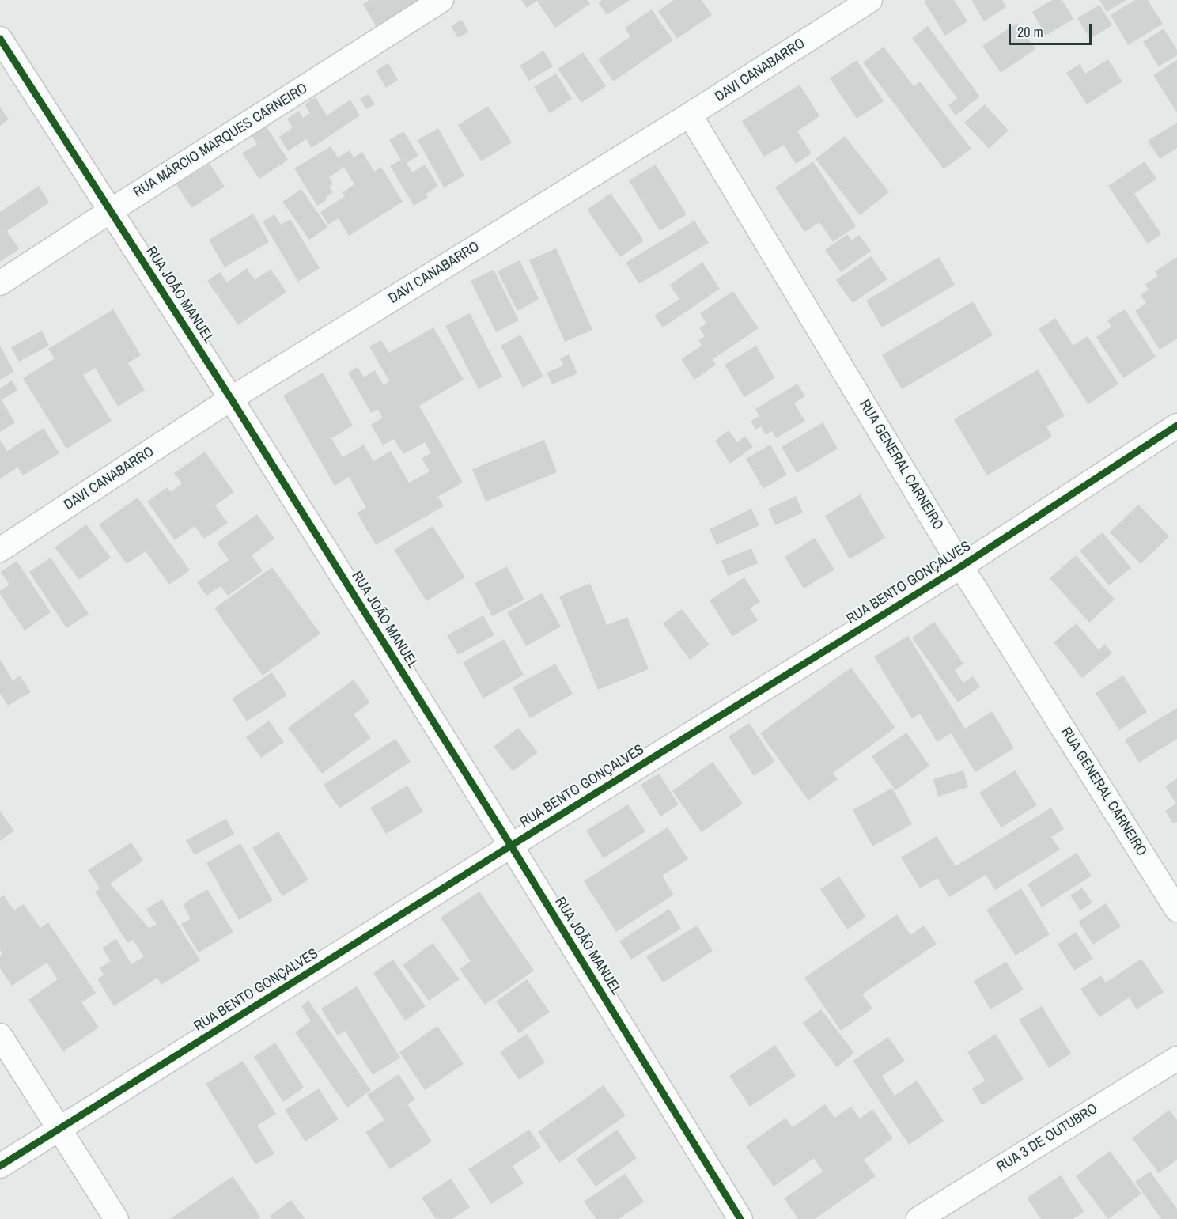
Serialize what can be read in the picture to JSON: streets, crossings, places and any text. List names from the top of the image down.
{
  "streets": {
    "street": [
      "DAVI CANABARRO",
      "RUA MÁRCIO MARQUES CARNEIRO",
      "RUA JOÃO MANUEL",
      "RUA GENERAL CARNEIRO",
      "RUA BENTO GONÇALVES",
      "RUA 3 DE OUTUBRO"
    ]
  },
  "crossings": [
    ["DAVI CANABARRO", "RUA JOÃO MANUEL"],
    ["DAVI CANABARRO", "RUA GENERAL CARNEIRO"],
    ["RUA MÁRCIO MARQUES CARNEIRO", "RUA JOÃO MANUEL"],
    ["RUA JOÃO MANUEL", "RUA BENTO GONÇALVES"],
    ["RUA GENERAL CARNEIRO", "RUA BENTO GONÇALVES"]
  ],
  "scale_bar": "20 m"
}
